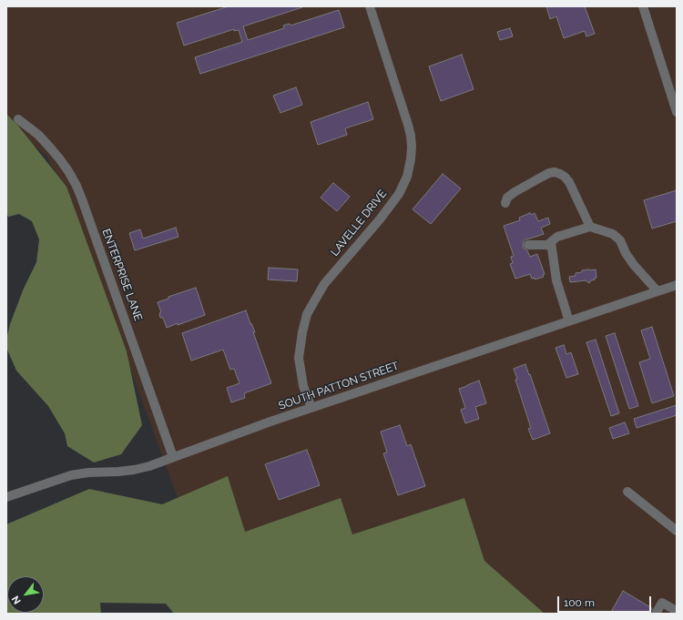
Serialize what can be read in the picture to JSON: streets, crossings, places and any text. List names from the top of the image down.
{
  "streets": {
    "street": ["LAVELLE DRIVE", "ENTERPRISE LANE", "SOUTH PATTON STREET"]
  },
  "crossings": [
    ["LAVELLE DRIVE", "SOUTH PATTON STREET"],
    ["ENTERPRISE LANE", "SOUTH PATTON STREET"]
  ],
  "scale_bar": "100 m",
  "north": "bottom left"
}
